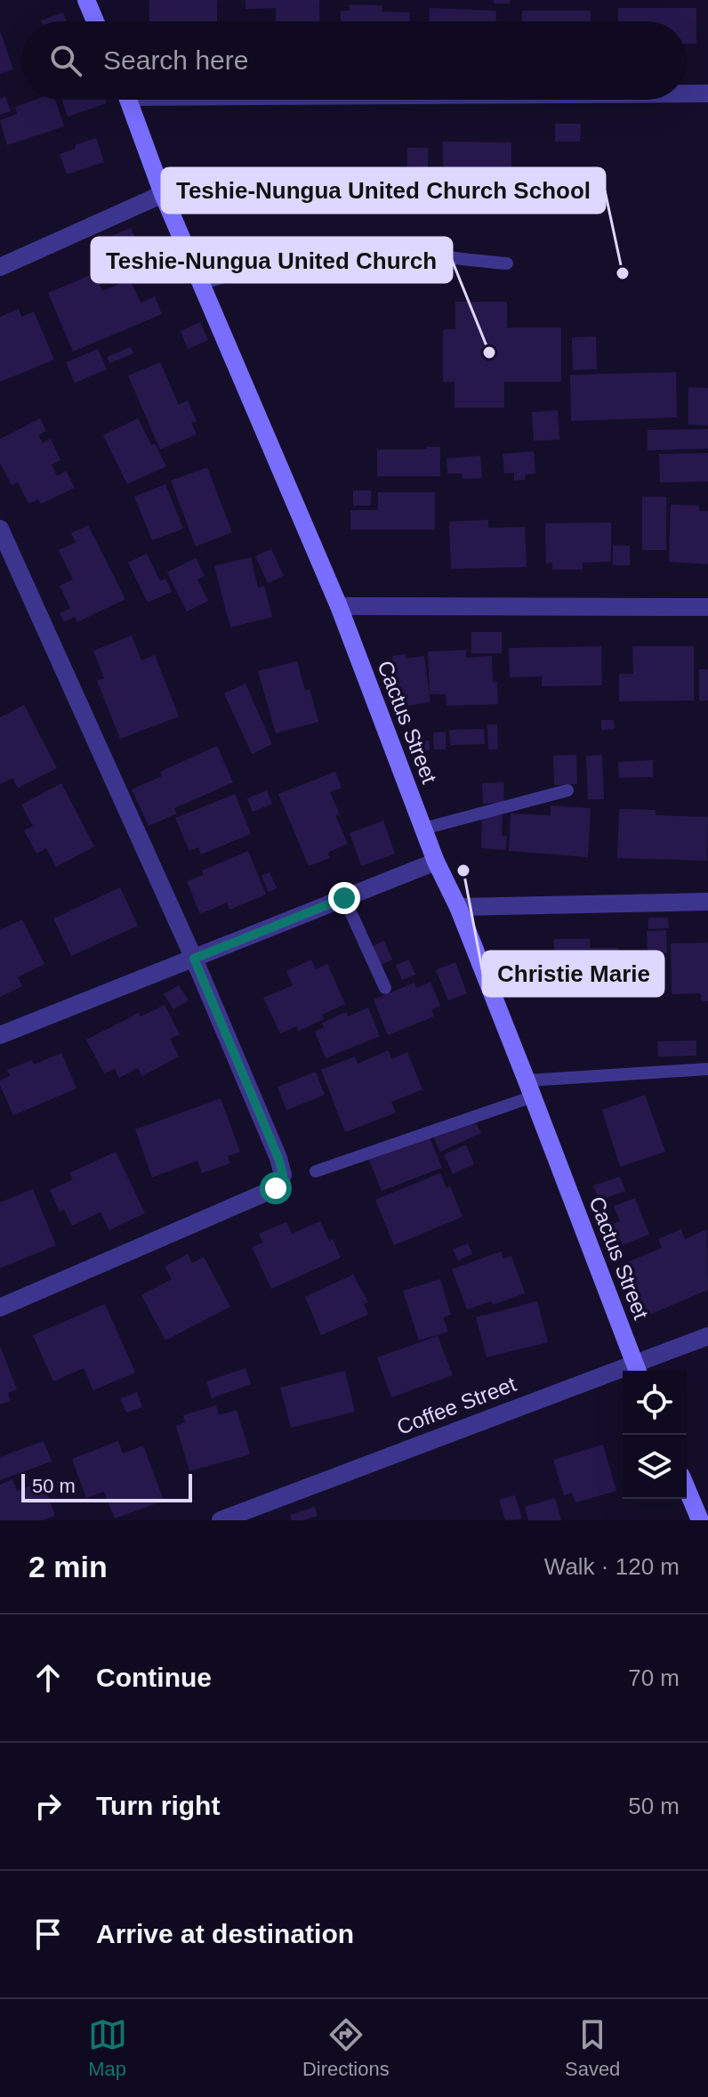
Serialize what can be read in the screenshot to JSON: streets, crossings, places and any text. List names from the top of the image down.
{
  "streets": {
    "street": ["Cactus Street", "Coffee Street"]
  },
  "crossings": [
    ["Cactus Street", "Coffee Street"]
  ],
  "places": ["Teshie-Nungua United Church School", "Teshie-Nungua United Church", "Christie Marie"],
  "scale_bar": "50 m",
  "page": {
    "search": "Search here",
    "scale": "50 m",
    "heading": ["2 min", "Walk · 120 m"],
    "list": [
      ["Continue", "70 m"],
      ["Turn right", "50 m"],
      "Arrive at destination"
    ],
    "nav": ["Map", "Directions", "Saved"]
  }
}
